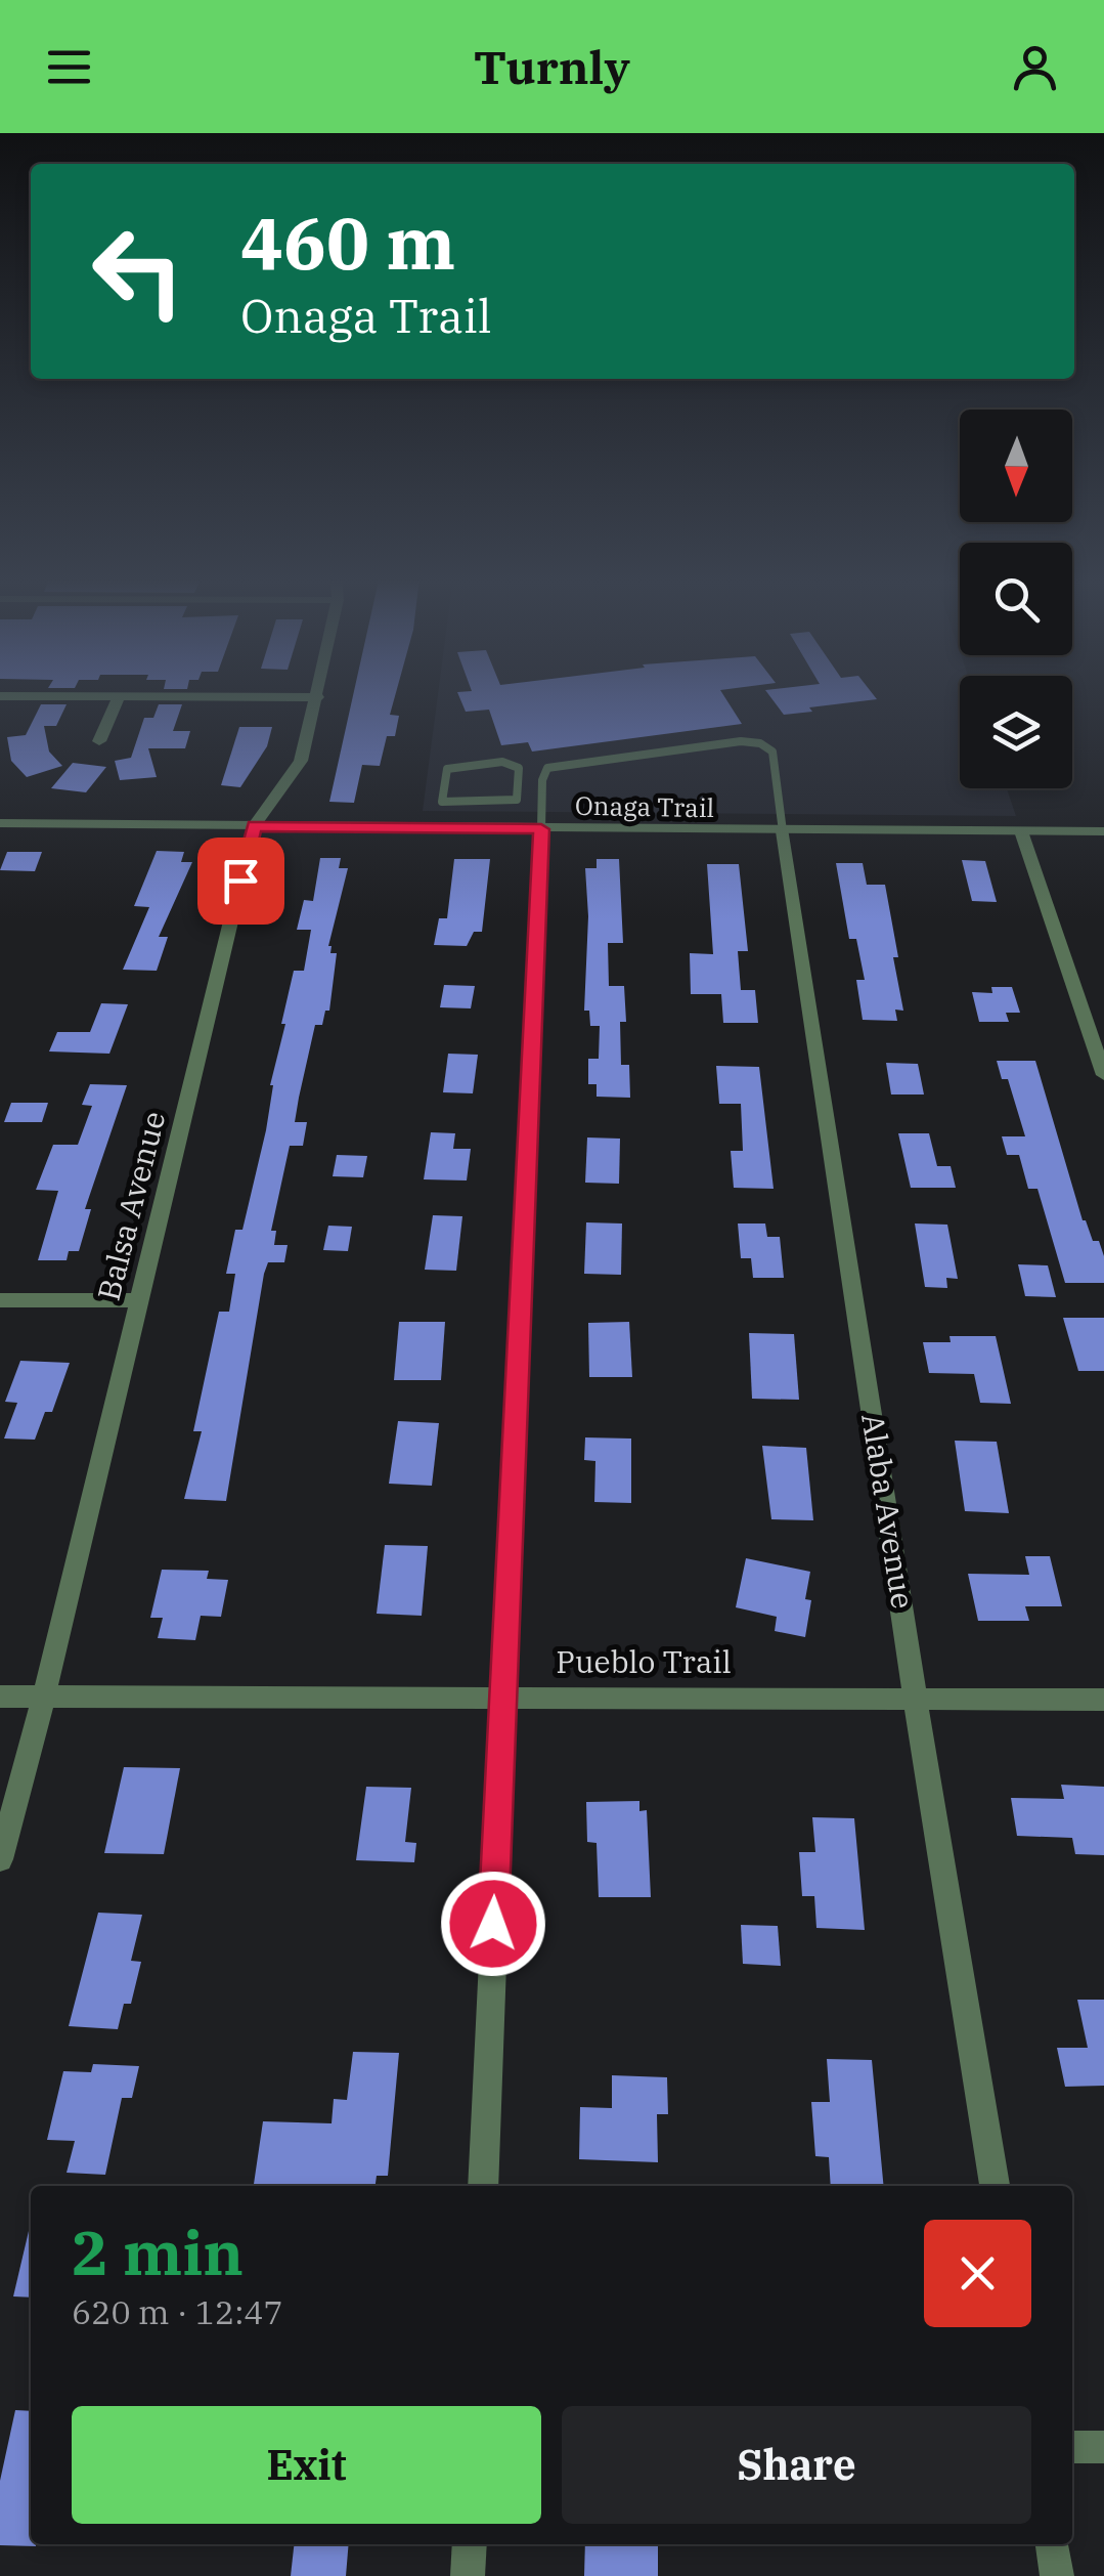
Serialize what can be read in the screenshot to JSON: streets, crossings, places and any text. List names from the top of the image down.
{
  "streets": {
    "street": [
      "Onaga Trail",
      "Balsa Avenue",
      "Alaba Avenue",
      "Pueblo Trail"
    ]
  },
  "crossings": [
    ["Onaga Trail", "Balsa Avenue"],
    ["Onaga Trail", "Alaba Avenue"],
    ["Balsa Avenue", "Pueblo Trail"],
    ["Alaba Avenue", "Pueblo Trail"]
  ],
  "north": "bottom",
  "page": {
    "header": "Turnly",
    "turn": ["460 m", "Onaga Trail"],
    "heading": ["2 min", "620 m · 12:47"],
    "buttons": ["Exit", "Share"]
  }
}
